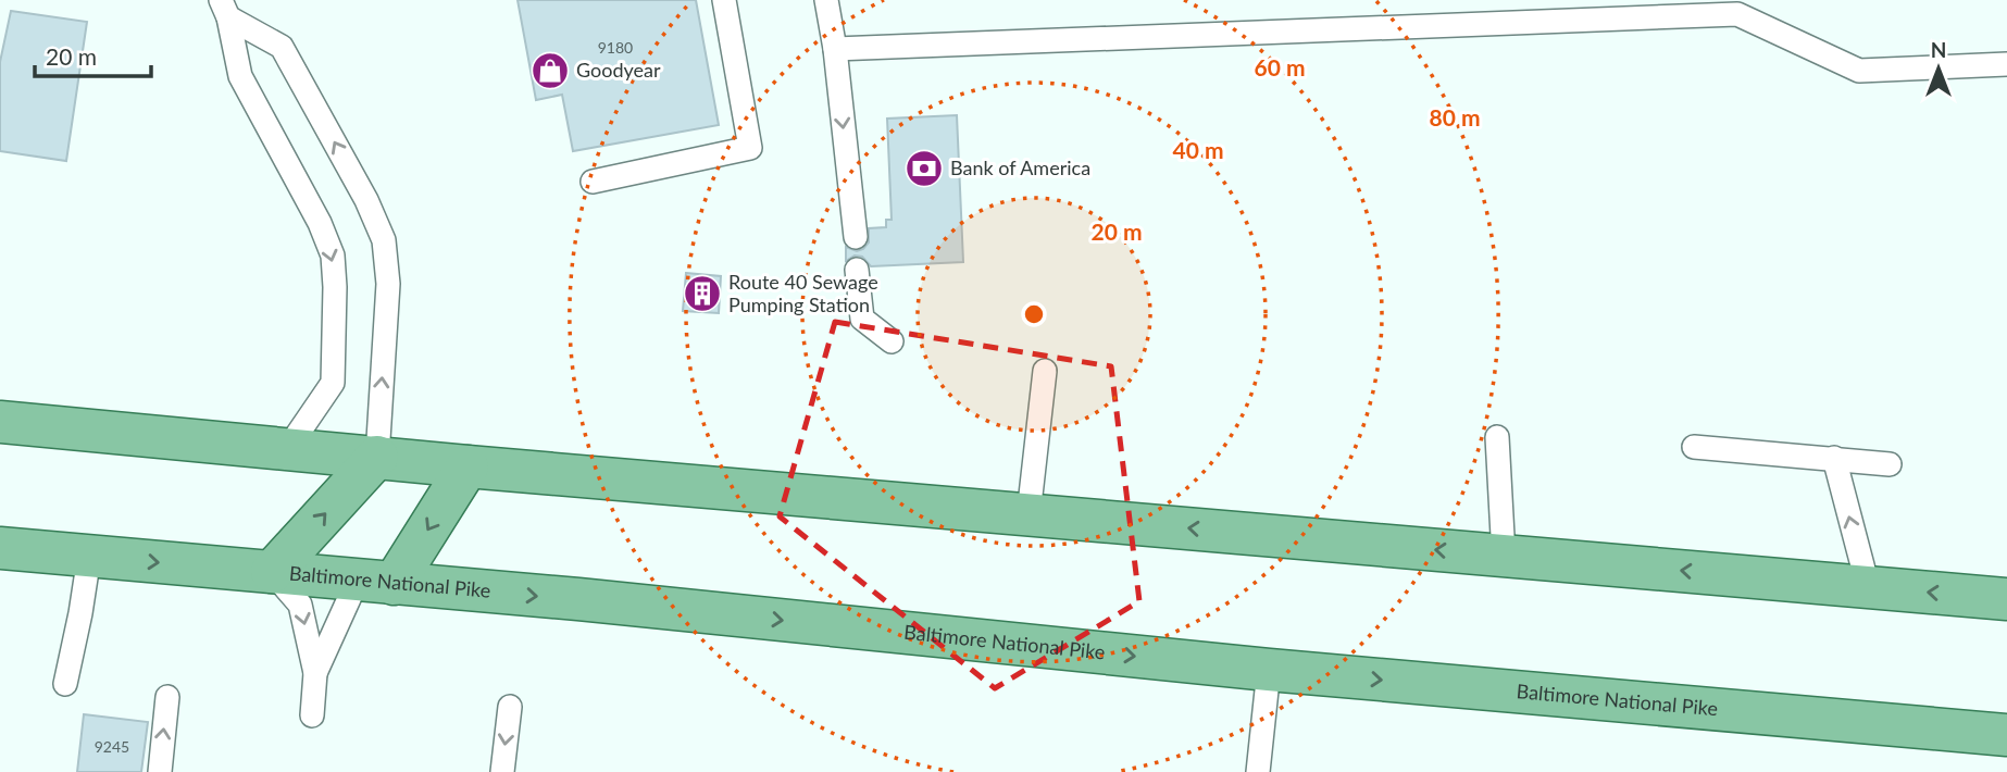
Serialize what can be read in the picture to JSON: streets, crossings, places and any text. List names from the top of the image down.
{
  "streets": {
    "main road": ["Baltimore National Pike"]
  },
  "places": {
    "shop": ["Goodyear"],
    "bank": ["Bank of America"],
    "building": ["Route 40 Sewage Pumping Station"]
  },
  "house_numbers": ["9180", "9245"],
  "scale_bar": "20 m",
  "north": "top",
  "rings": [
    "60 m",
    "80 m",
    "40 m",
    "20 m"
  ]
}
